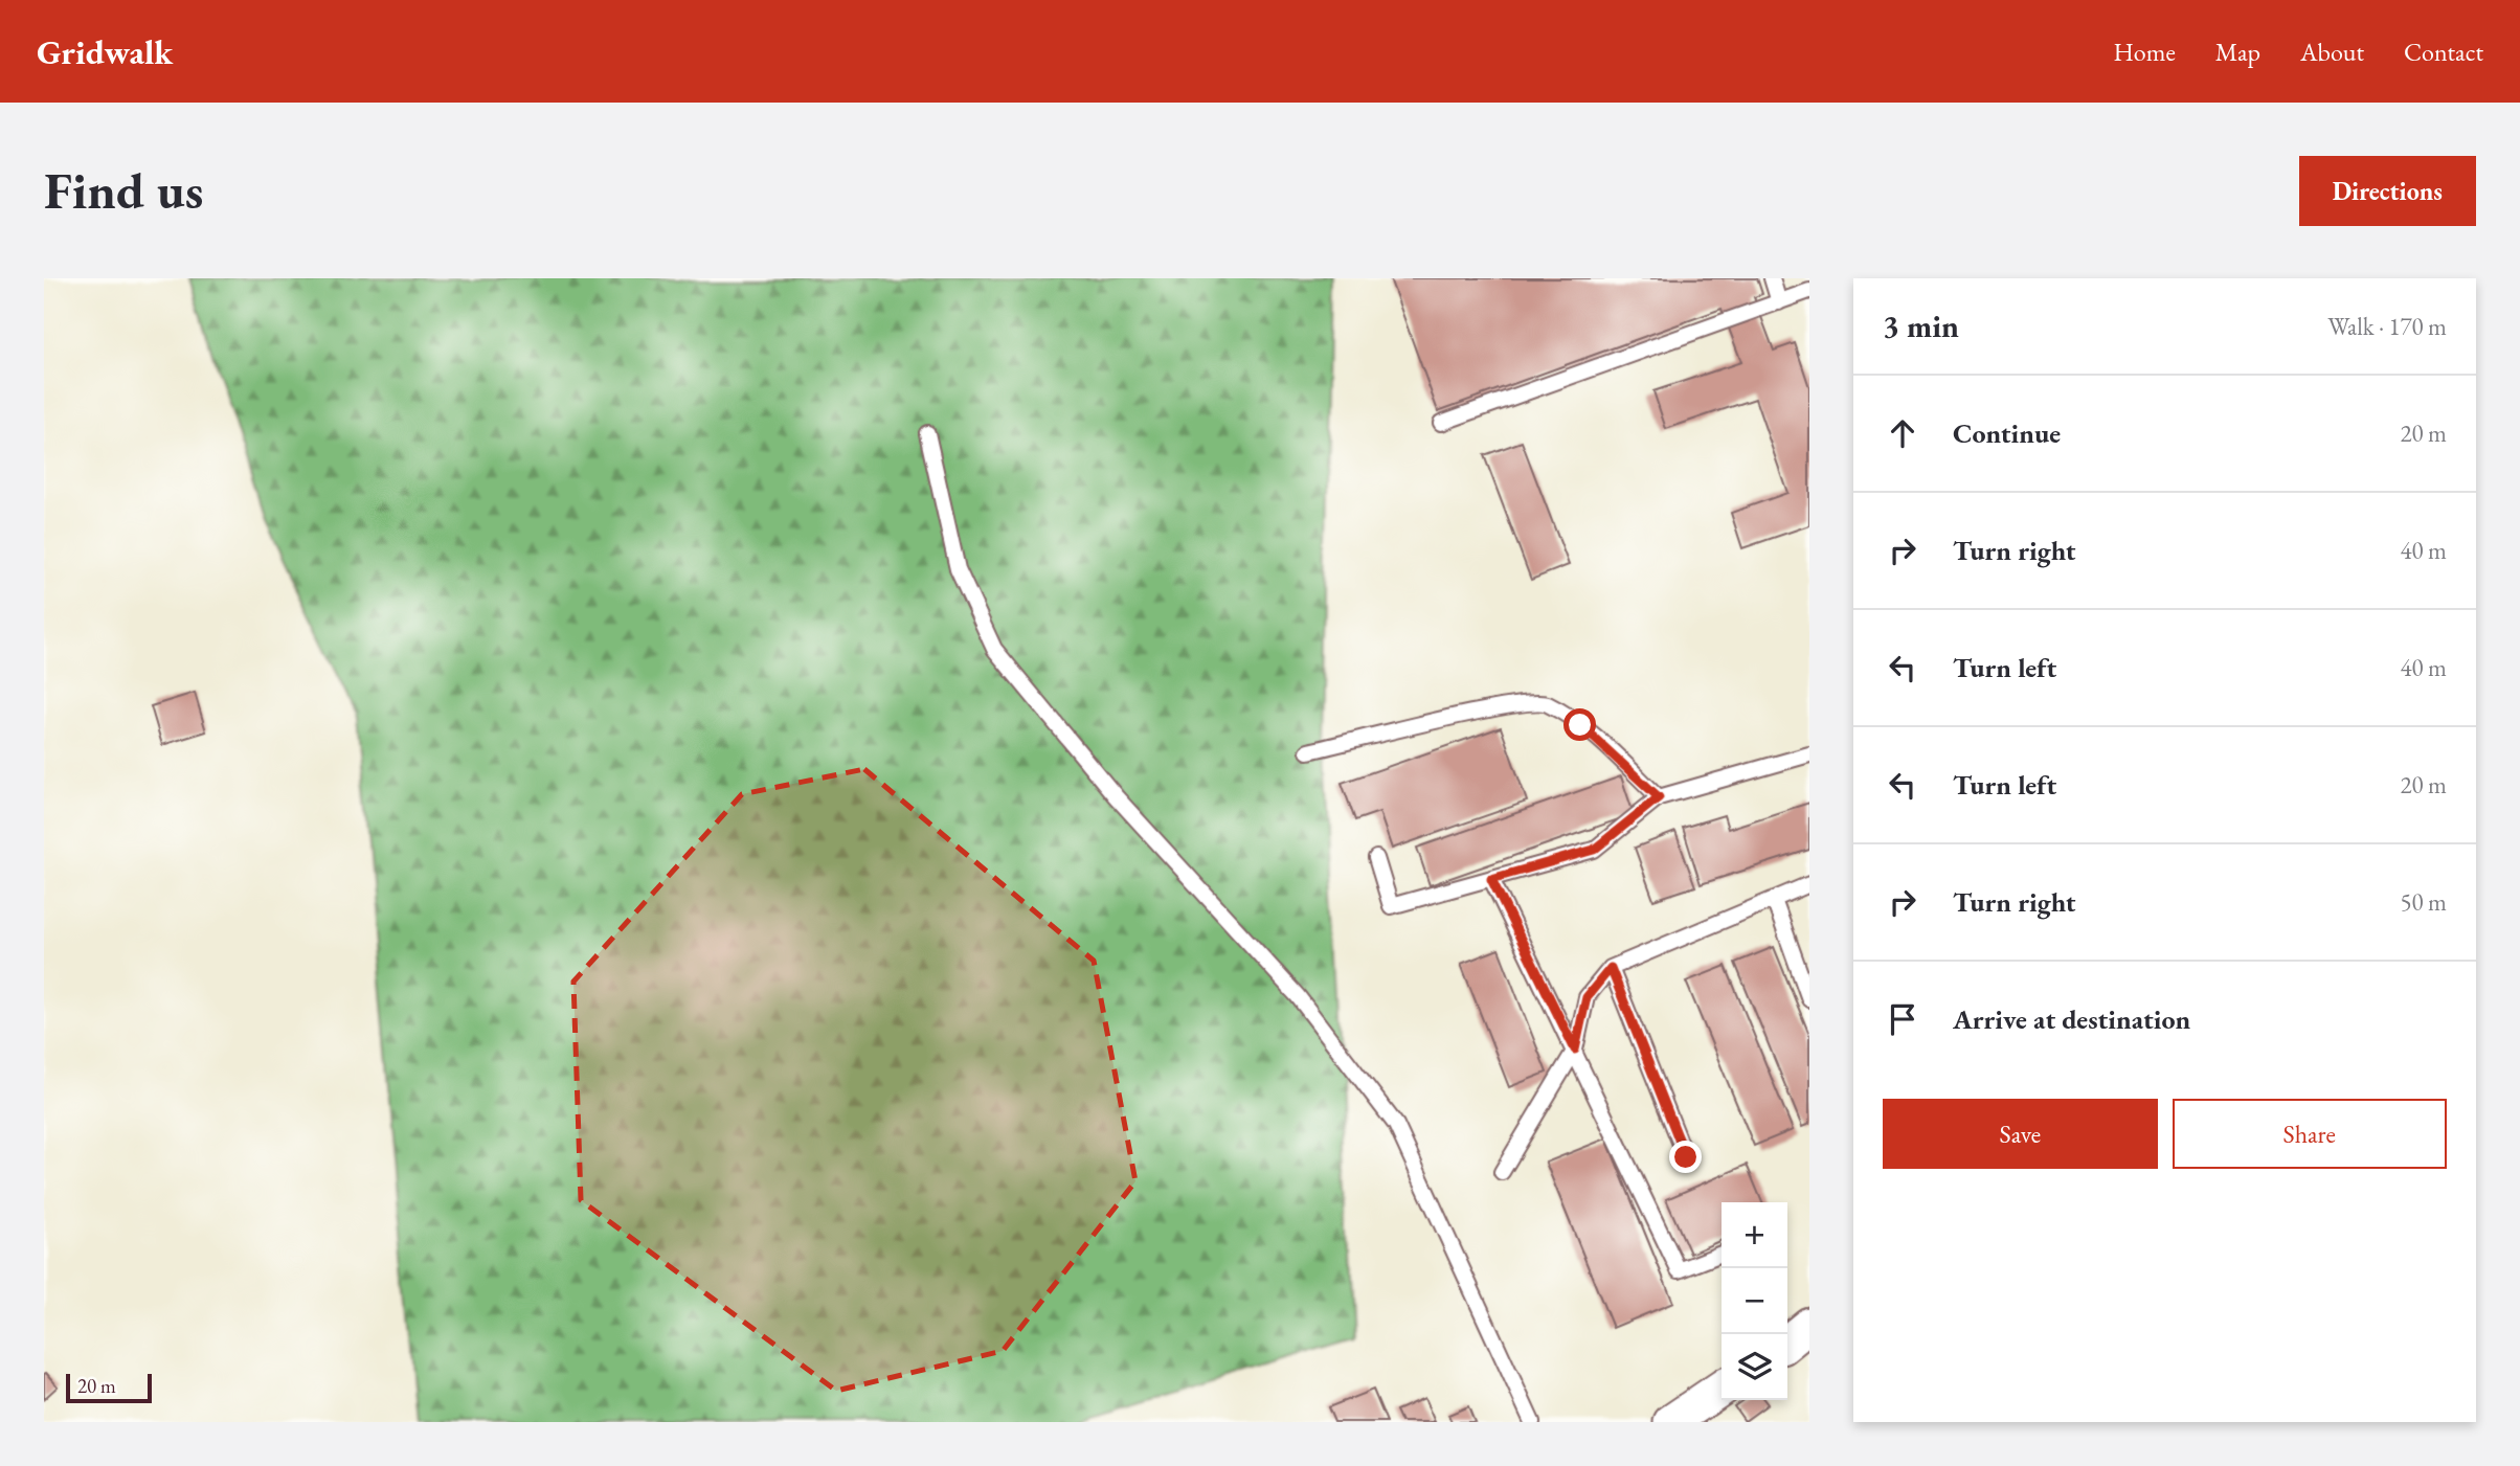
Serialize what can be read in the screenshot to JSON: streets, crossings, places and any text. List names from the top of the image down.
{
  "scale_bar": "20 m",
  "page": {
    "header": "Gridwalk",
    "nav": [
      "Home",
      "Map",
      "About",
      "Contact"
    ],
    "buttons": [
      "Directions",
      ["Save", "Share"]
    ],
    "title": "Find us",
    "heading": ["3 min", "Walk · 170 m"],
    "list": [
      ["Continue", "20 m"],
      ["Turn right", "40 m"],
      ["Turn left", "40 m"],
      ["Turn left", "20 m"],
      ["Turn right", "50 m"],
      "Arrive at destination"
    ],
    "map_buttons": ["+", "−"],
    "scale": "20 m"
  }
}
